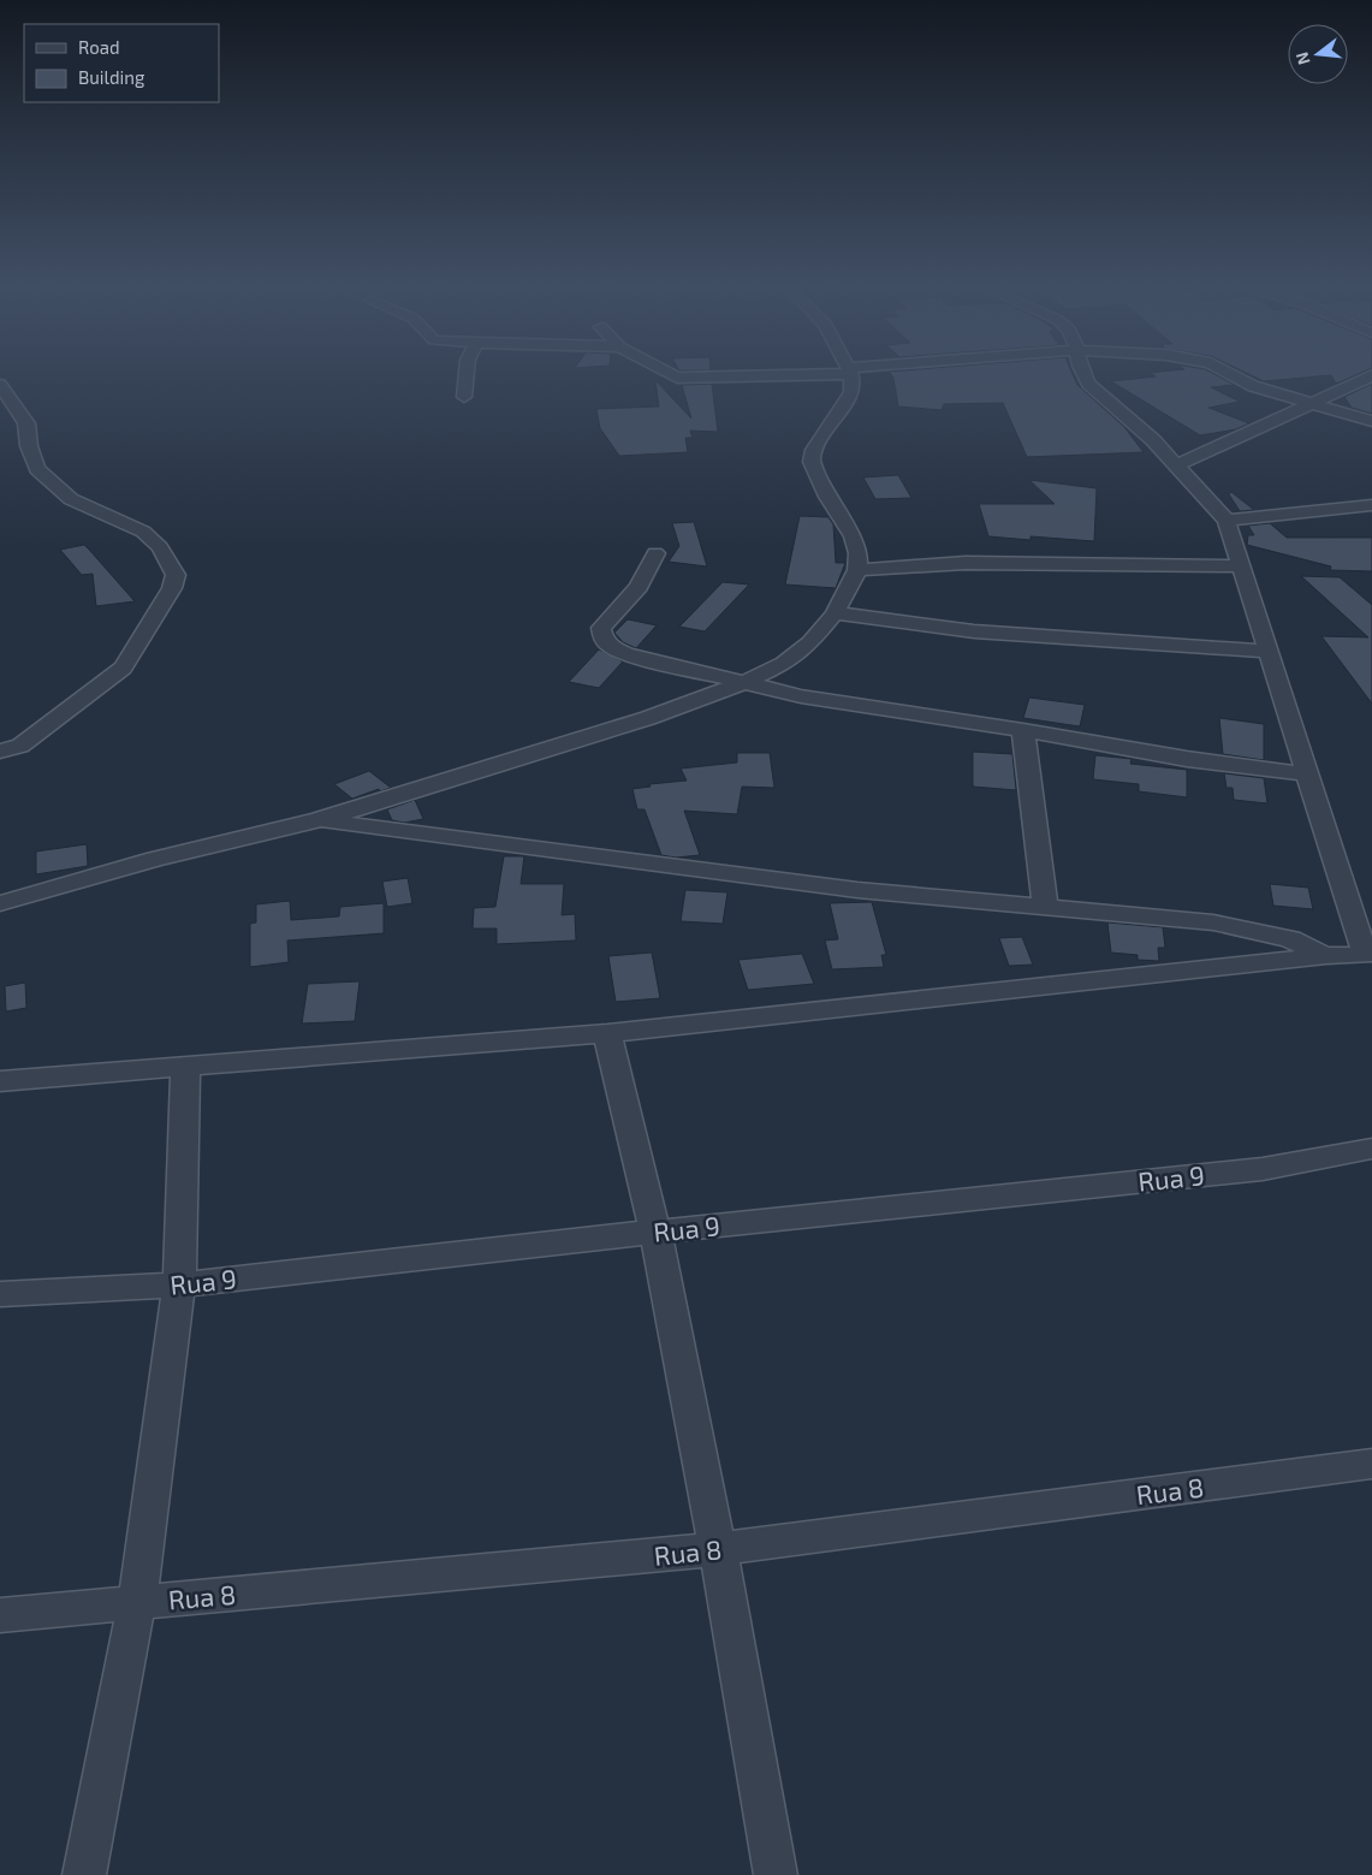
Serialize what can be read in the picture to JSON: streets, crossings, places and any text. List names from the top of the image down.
{
  "streets": {
    "street": ["Rua 9", "Rua 8"]
  },
  "legend": ["Road", "Building"],
  "north": "left"
}
